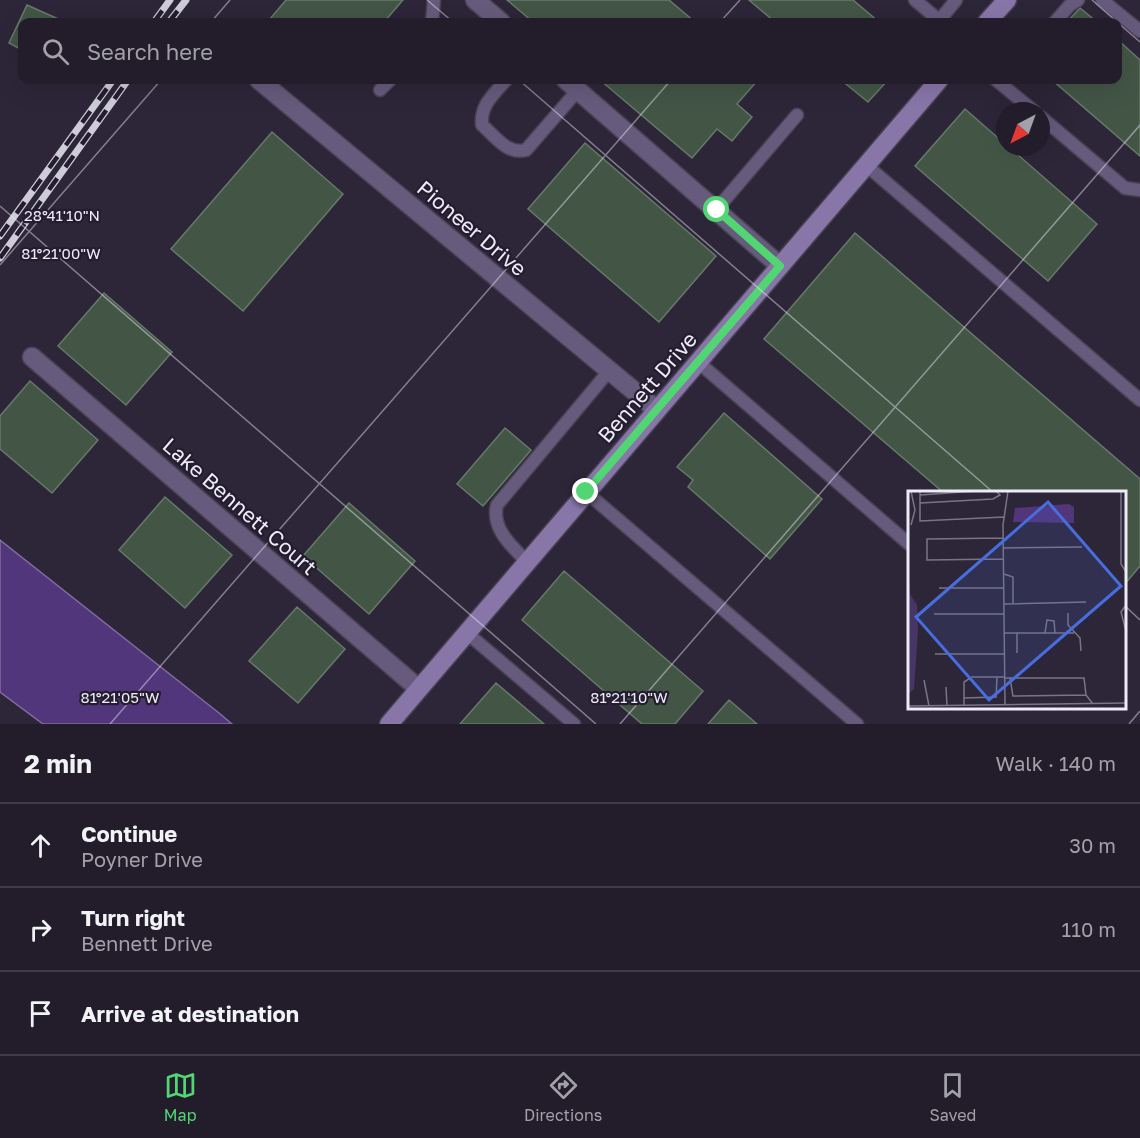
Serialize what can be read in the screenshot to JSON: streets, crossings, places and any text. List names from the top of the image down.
{
  "streets": {
    "street": ["Pioneer Drive", "Bennett Drive", "Lake Bennett Court"]
  },
  "crossings": [
    ["Pioneer Drive", "Bennett Drive"],
    ["Bennett Drive", "Lake Bennett Court"]
  ],
  "north": "bottom left",
  "page": {
    "search": "Search here",
    "heading": ["2 min", "Walk · 140 m"],
    "list": [
      ["Continue", "Poyner Drive", "30 m"],
      ["Turn right", "Bennett Drive", "110 m"],
      "Arrive at destination"
    ],
    "nav": ["Map", "Directions", "Saved"]
  },
  "coordinates": [
    "28°41'10\"N",
    "81°21'00\"W",
    "81°21'05\"W",
    "81°21'10\"W"
  ]
}
